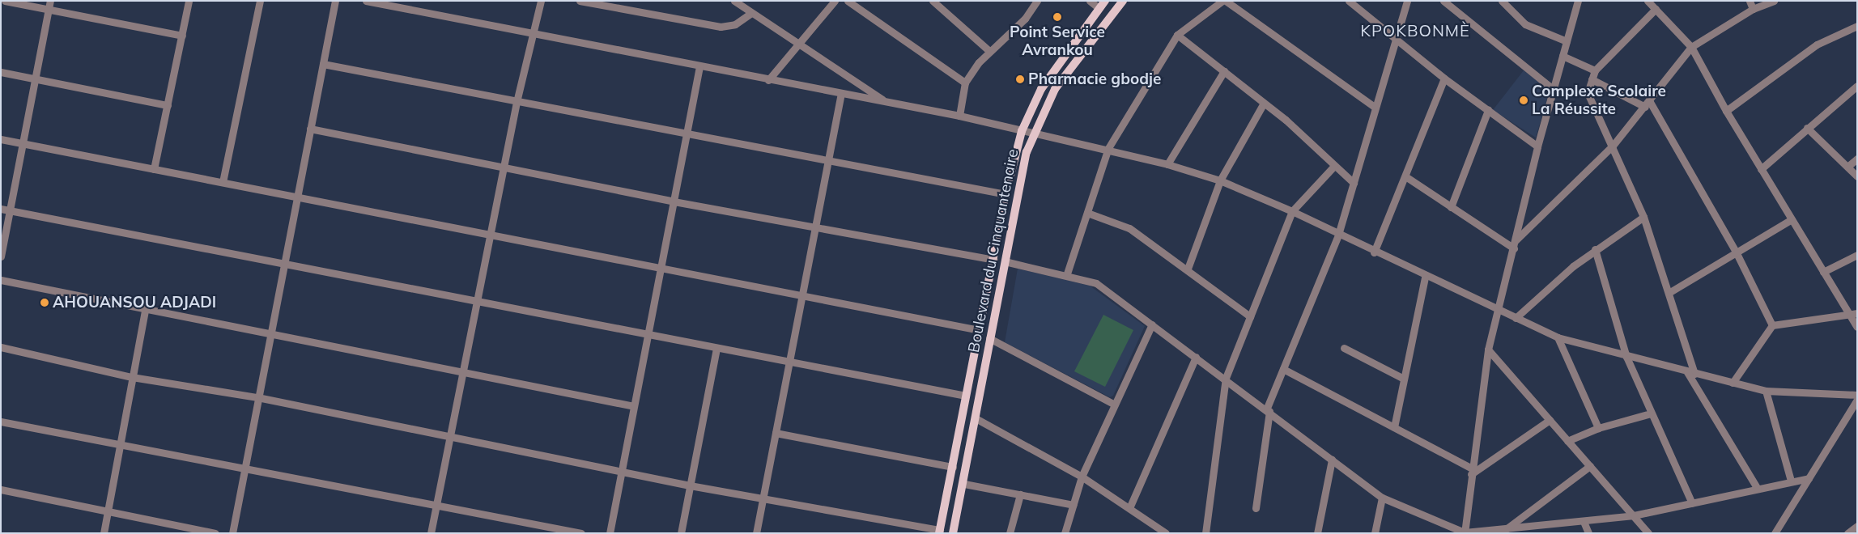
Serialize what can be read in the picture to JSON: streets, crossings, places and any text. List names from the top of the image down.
{
  "streets": {
    "main road": ["Boulevard du Cinquantenaire"]
  },
  "districts": ["KPOKBONMÈ"],
  "places": [
    "Point Service Avrankou",
    "Pharmacie gbodje",
    "Complexe Scolaire La Réussite",
    "AHOUANSOU ADJADI"
  ]
}
